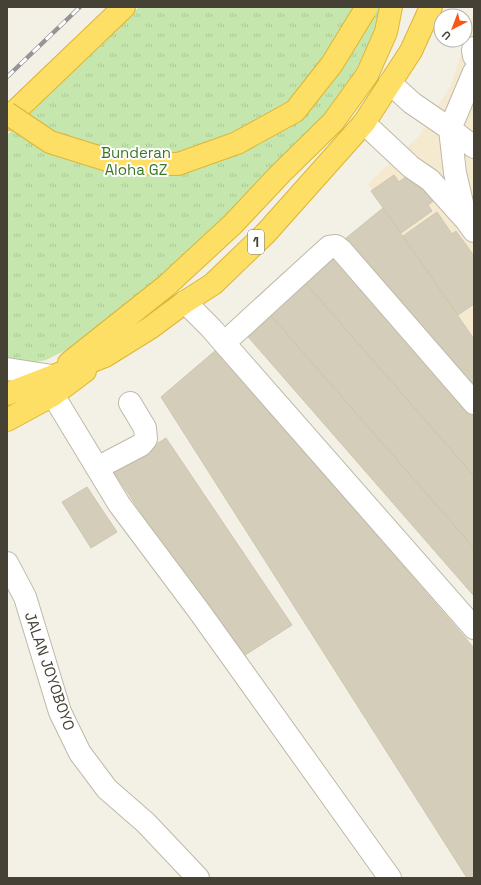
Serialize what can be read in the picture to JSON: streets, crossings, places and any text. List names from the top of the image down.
{
  "streets": {
    "highway": ["1"],
    "street": ["JALAN JOYOBOYO"]
  },
  "parks": ["Bunderan Aloha GZ"],
  "north": "bottom left"
}
